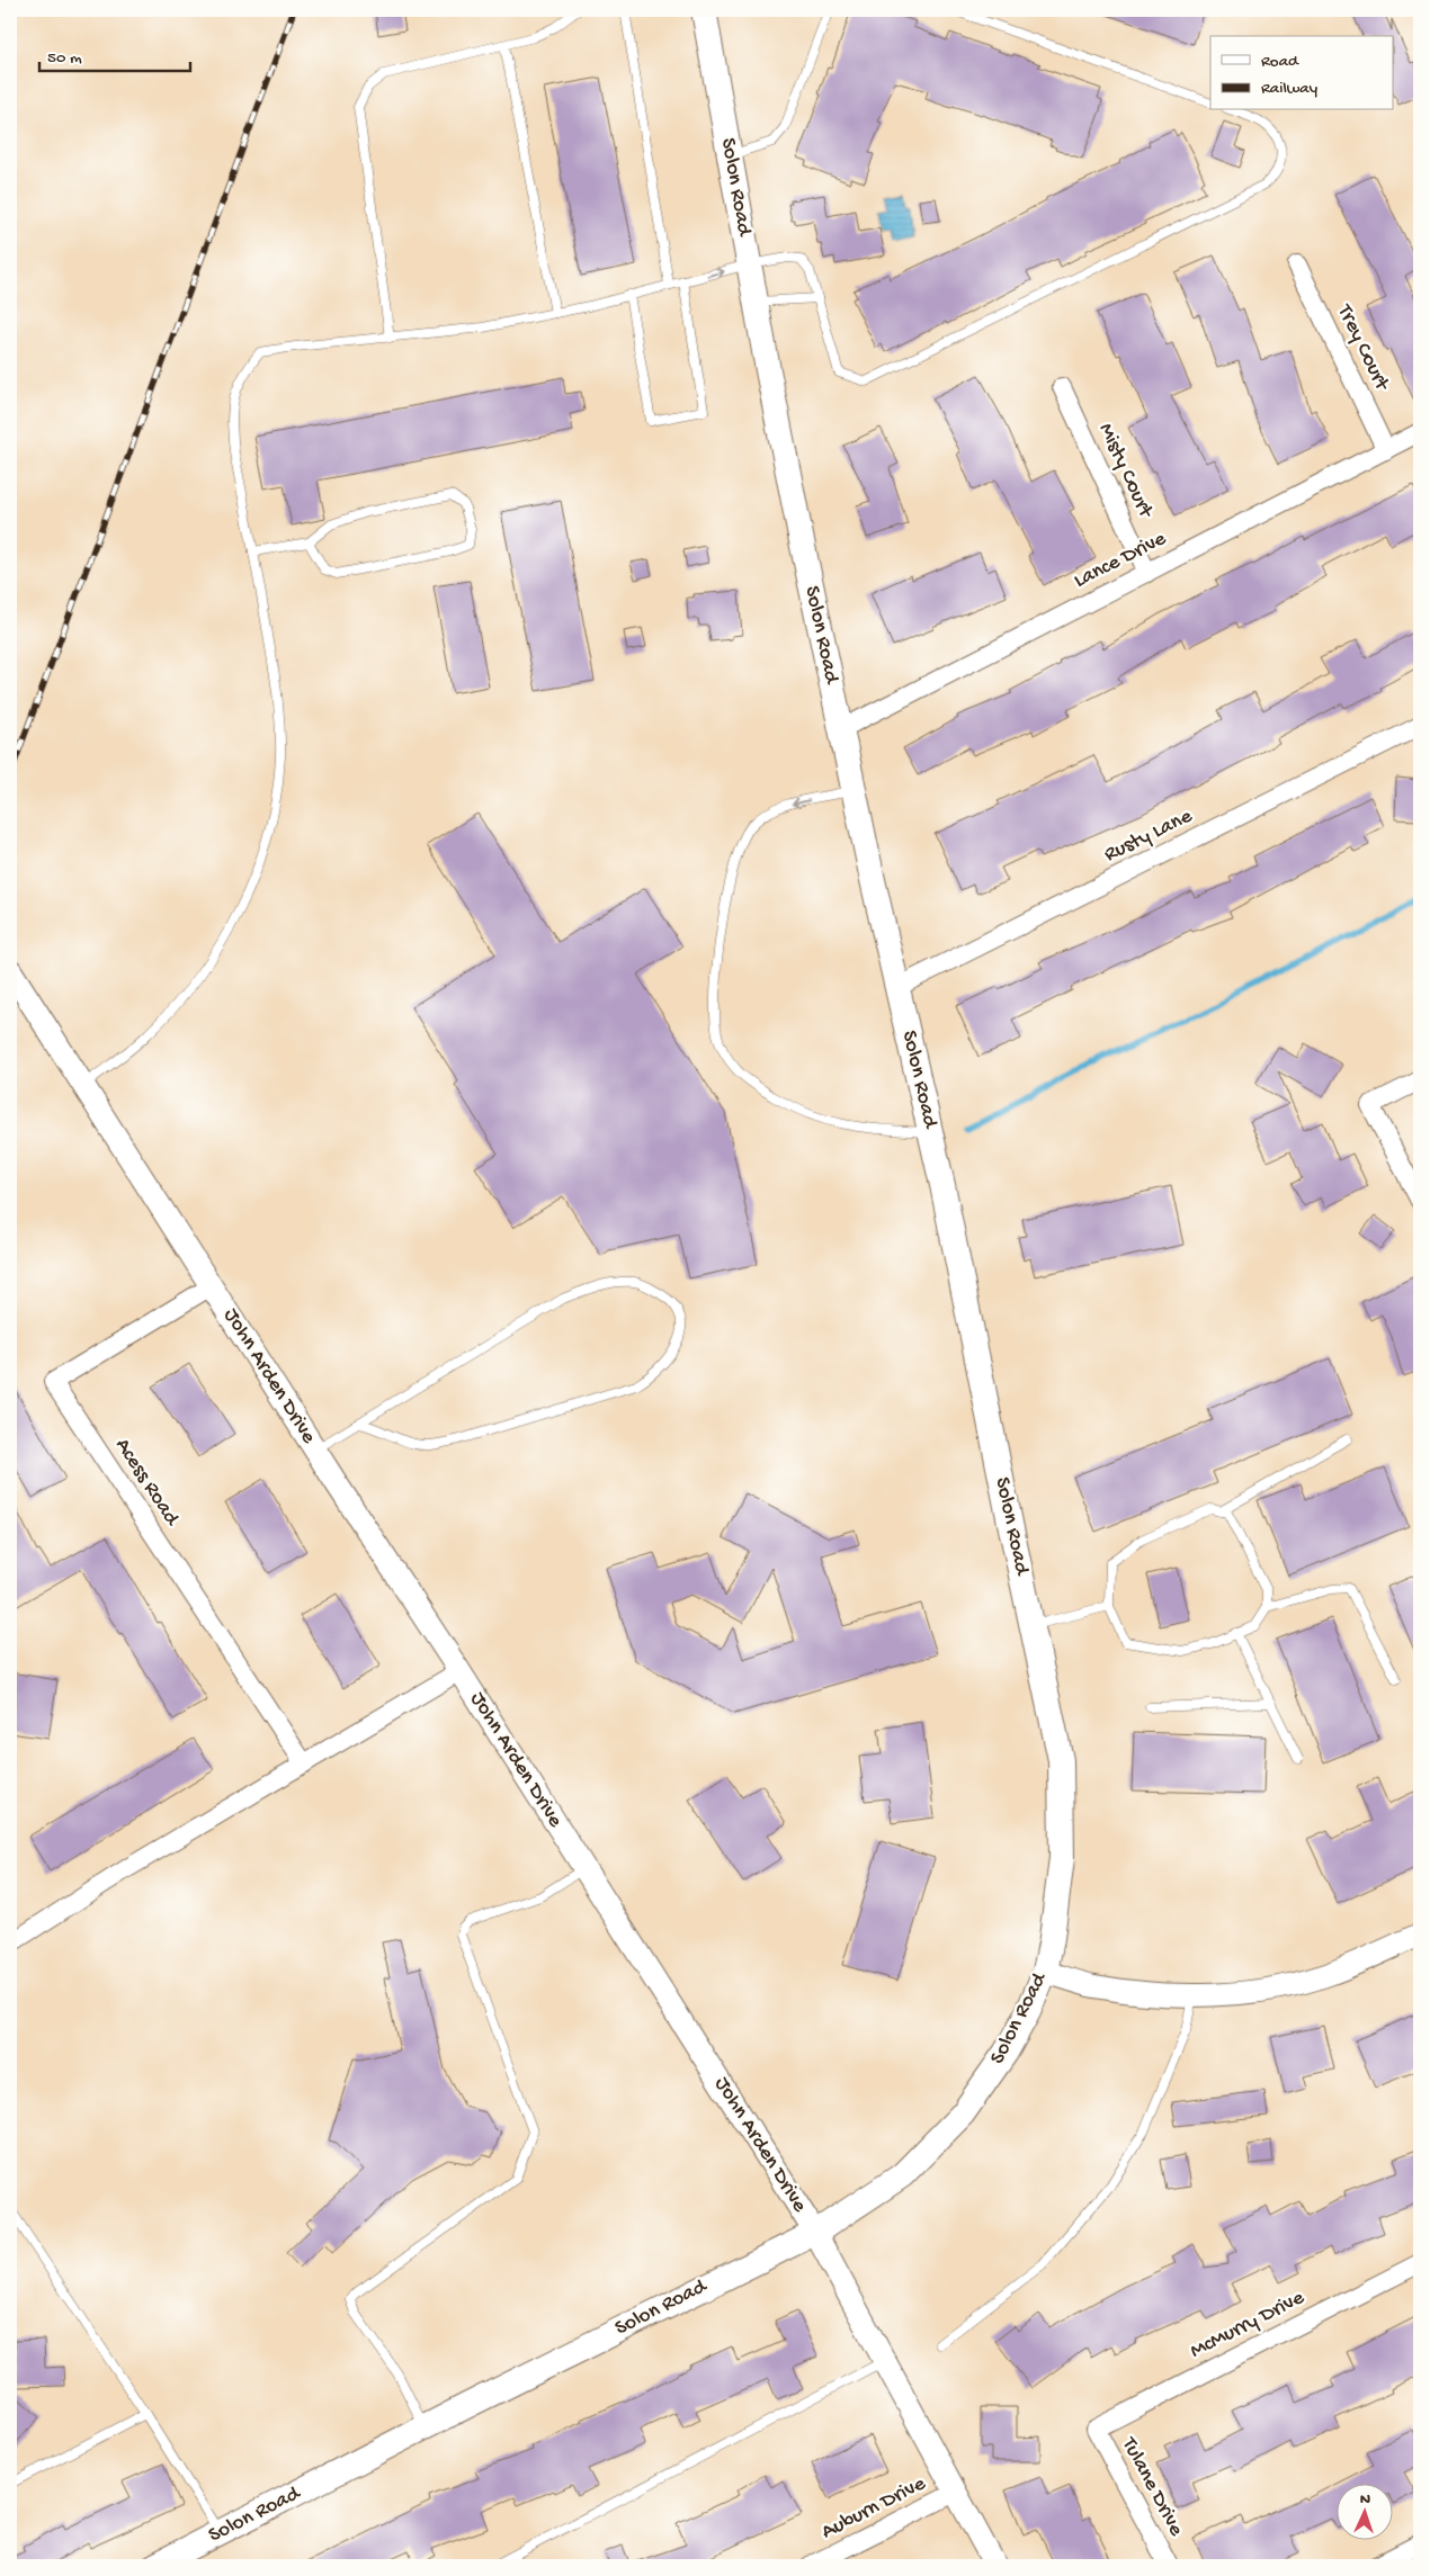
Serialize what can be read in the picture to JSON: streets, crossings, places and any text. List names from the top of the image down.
{
  "streets": {
    "main road": ["Solon Road"],
    "street": [
      "Trey Court",
      "Misty Court",
      "Lance Drive",
      "Rusty Lane",
      "John Arden Drive",
      "Acess Road",
      "McMurry Drive",
      "Tulane Drive",
      "Auburn Drive"
    ]
  },
  "crossings": [
    ["Solon Road", "Lance Drive"],
    ["Solon Road", "Rusty Lane"],
    ["Solon Road", "John Arden Drive"],
    ["Trey Court", "Lance Drive"],
    ["Misty Court", "Lance Drive"],
    ["John Arden Drive", "Acess Road"],
    ["John Arden Drive", "Auburn Drive"],
    ["McMurry Drive", "Tulane Drive"]
  ],
  "legend": ["Road", "Railway"],
  "scale_bar": "50 m",
  "north": "top"
}
